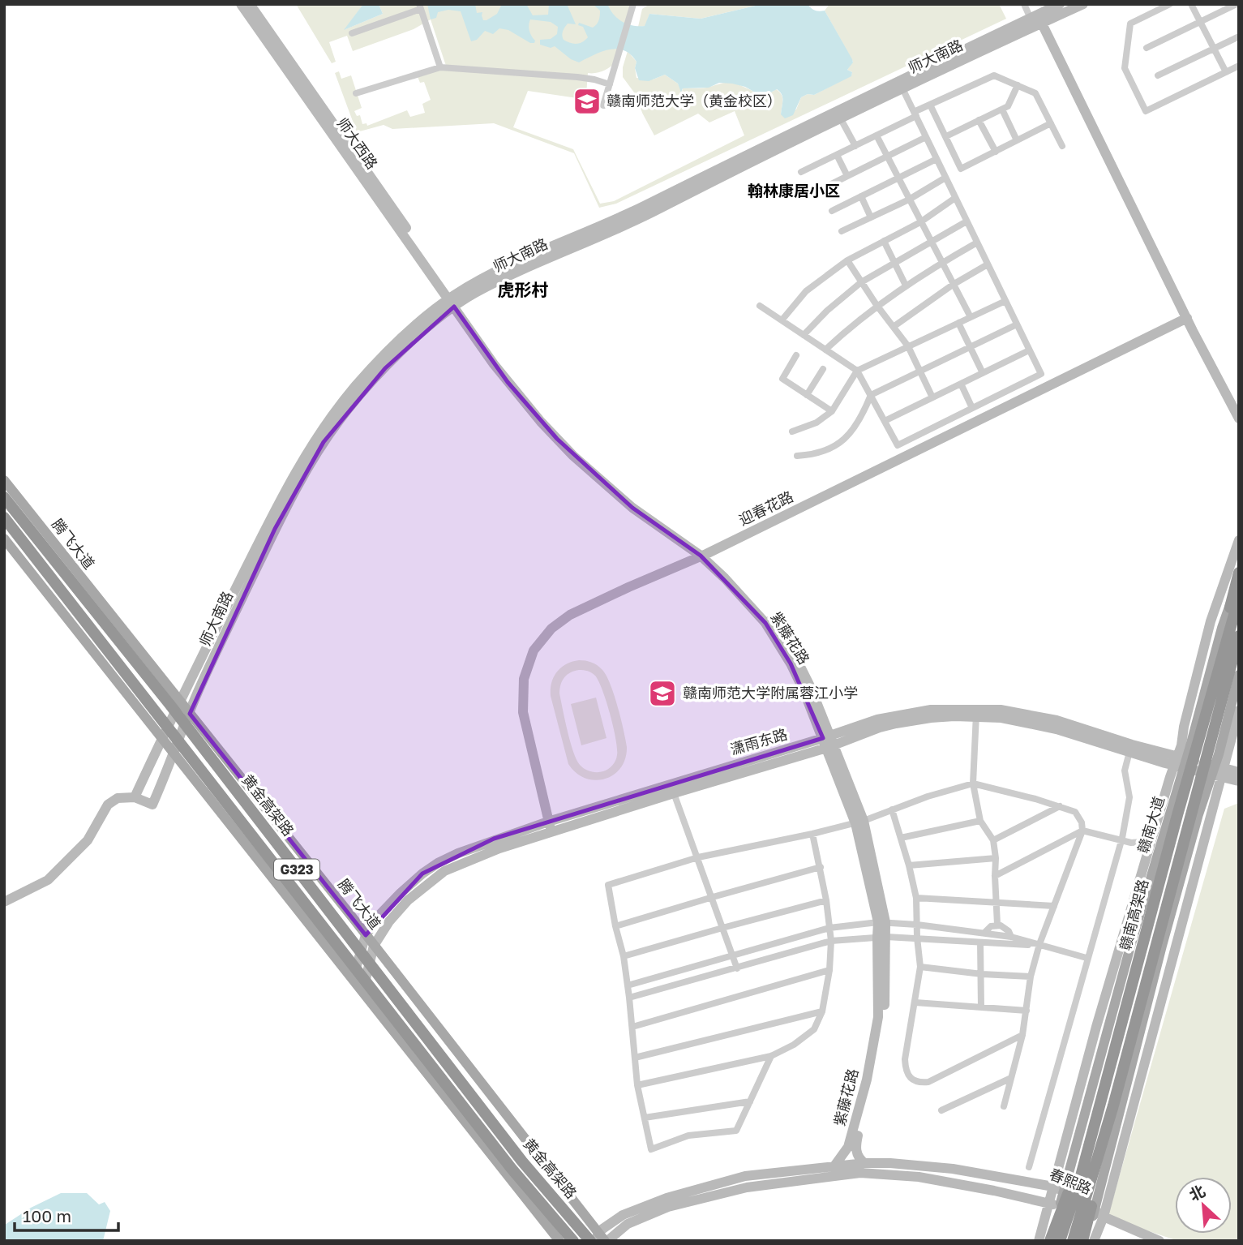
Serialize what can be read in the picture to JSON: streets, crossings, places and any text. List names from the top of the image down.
{
  "streets": {
    "highway": ["黄金高架路", "G323", "赣南高架路"],
    "main road": [
      "师大南路",
      "师大西路",
      "迎春花路",
      "腾飞大道",
      "紫藤花路",
      "潇雨东路",
      "赣南大道",
      "春熙路"
    ]
  },
  "crossings": [
    ["师大南路", "师大西路"],
    ["师大南路", "腾飞大道"],
    ["师大南路", "紫藤花路"],
    ["师大西路", "紫藤花路"],
    ["迎春花路", "紫藤花路"],
    ["迎春花路", "潇雨东路"],
    ["腾飞大道", "潇雨东路"],
    ["腾飞大道", "黄金高架路"],
    ["腾飞大道", "春熙路"],
    ["紫藤花路", "潇雨东路"],
    ["紫藤花路", "春熙路"],
    ["潇雨东路", "赣南大道"],
    ["黄金高架路", "春熙路"],
    ["赣南大道", "春熙路"]
  ],
  "districts": ["翰林康居小区", "虎形村"],
  "places": {
    "school or university": ["赣南师范大学（黄金校区）", "赣南师范大学附属蓉江小学"]
  },
  "scale_bar": "100 m",
  "north": "top left"
}
